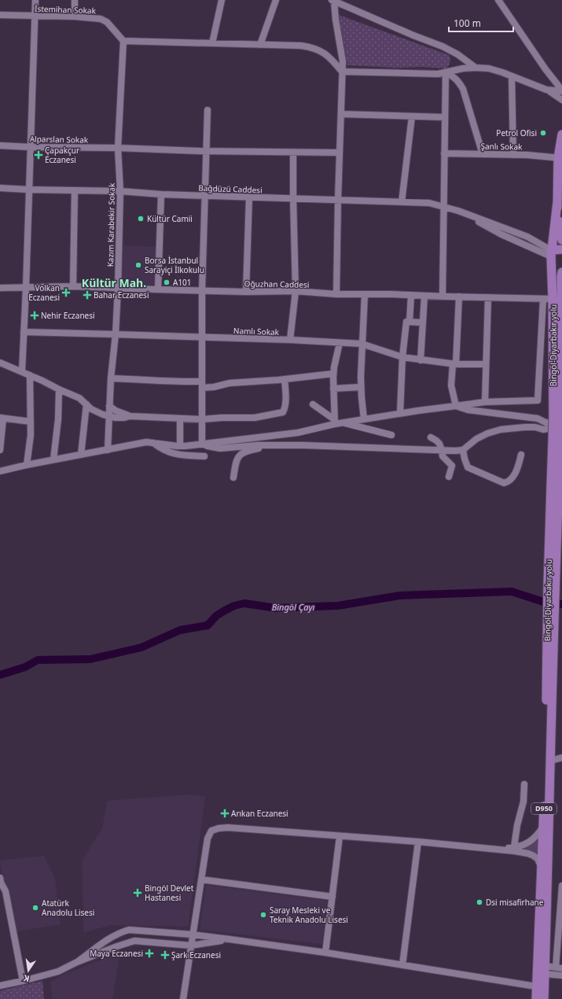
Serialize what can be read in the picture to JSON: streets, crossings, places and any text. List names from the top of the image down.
{
  "streets": {
    "main road": ["Bingöl-Diyarbakır yolu", "D950"],
    "street": [
      "İstemihan Sokak",
      "Alparslan Sokak",
      "Şanlı Sokak",
      "Bağdüzü Caddesi",
      "Kazım Karabekir Sokak",
      "Oğuzhan Caddesi",
      "Namlı Sokak"
    ]
  },
  "crossings": [
    ["İstemihan Sokak", "Kazım Karabekir Sokak"],
    ["Alparslan Sokak", "Kazım Karabekir Sokak"],
    ["Şanlı Sokak", "Bingöl-Diyarbakır yolu"],
    ["Bağdüzü Caddesi", "Kazım Karabekir Sokak"],
    ["Bağdüzü Caddesi", "Bingöl-Diyarbakır yolu"],
    ["Kazım Karabekir Sokak", "Oğuzhan Caddesi"],
    ["Kazım Karabekir Sokak", "Namlı Sokak"],
    ["Oğuzhan Caddesi", "Bingöl-Diyarbakır yolu"]
  ],
  "districts": ["Kültür Mah."],
  "water": ["Bingöl Çayı"],
  "places": {
    "other": [
      "Petrol Ofisi",
      "Kültür Camii",
      "Borsa İstanbul Sarayiçi İlkokulu",
      "A101",
      "Dsi misafirhane",
      "Atatürk Anadolu Lisesi",
      "Saray Mesleki ve Teknik Anadolu Lisesi"
    ],
    "health": [
      "Çapakçur Eczanesi",
      "Volkan Eczanesi",
      "Bahar Eczanesi",
      "Nehir Eczanesi",
      "Arıkan Eczanesi",
      "Bingöl Devlet Hastanesi",
      "Maya Eczanesi",
      "Şark Eczanesi"
    ]
  },
  "scale_bar": "100 m",
  "north": "bottom"
}
